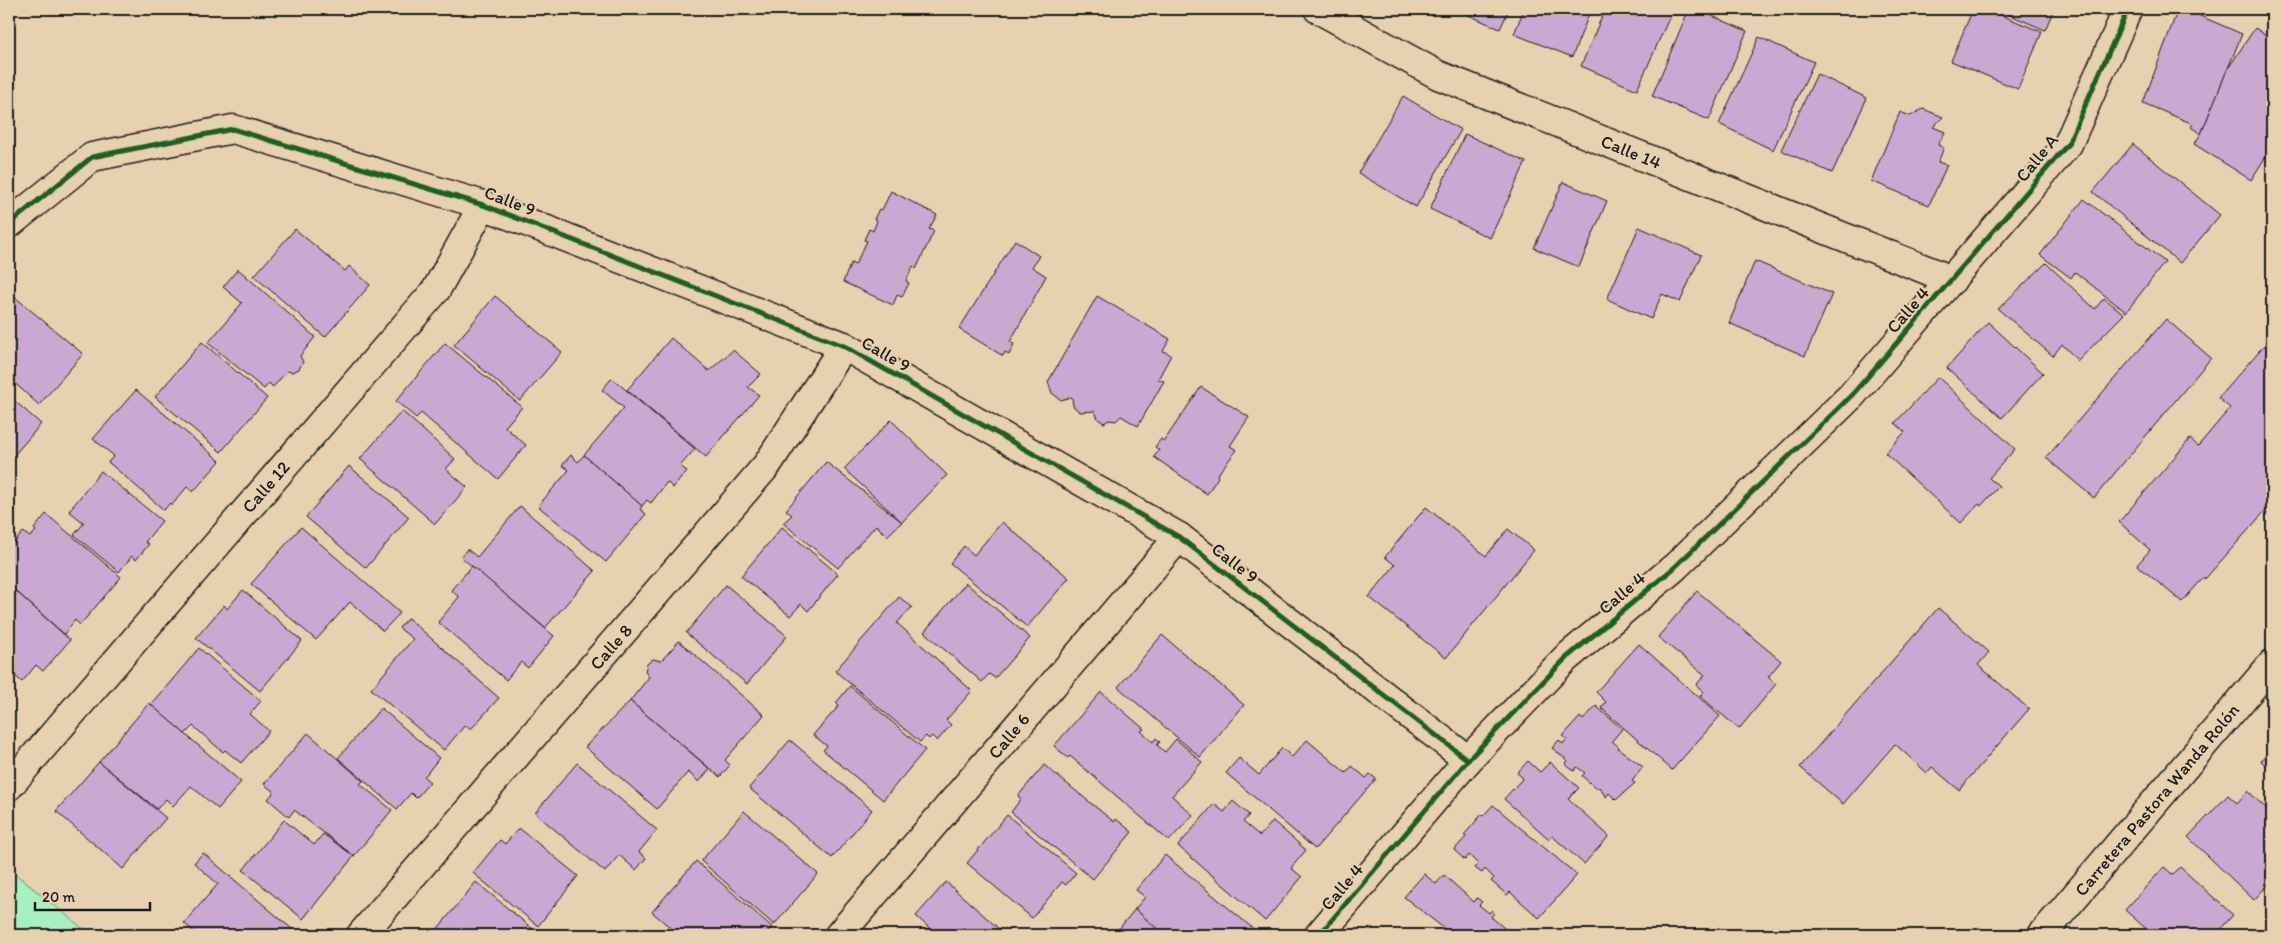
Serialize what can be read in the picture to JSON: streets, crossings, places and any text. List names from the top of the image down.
{
  "streets": {
    "street": [
      "Calle 14",
      "Calle A",
      "Calle 9",
      "Calle 4",
      "Calle 12",
      "Calle 8",
      "Calle 6",
      "Carretera Pastora Wanda Rolón"
    ]
  },
  "crossings": [
    ["Calle 14", "Calle A"],
    ["Calle 14", "Calle 4"],
    ["Calle A", "Calle 4"],
    ["Calle 9", "Calle 4"],
    ["Calle 9", "Calle 12"],
    ["Calle 9", "Calle 8"],
    ["Calle 9", "Calle 6"]
  ],
  "scale_bar": "20 m"
}
